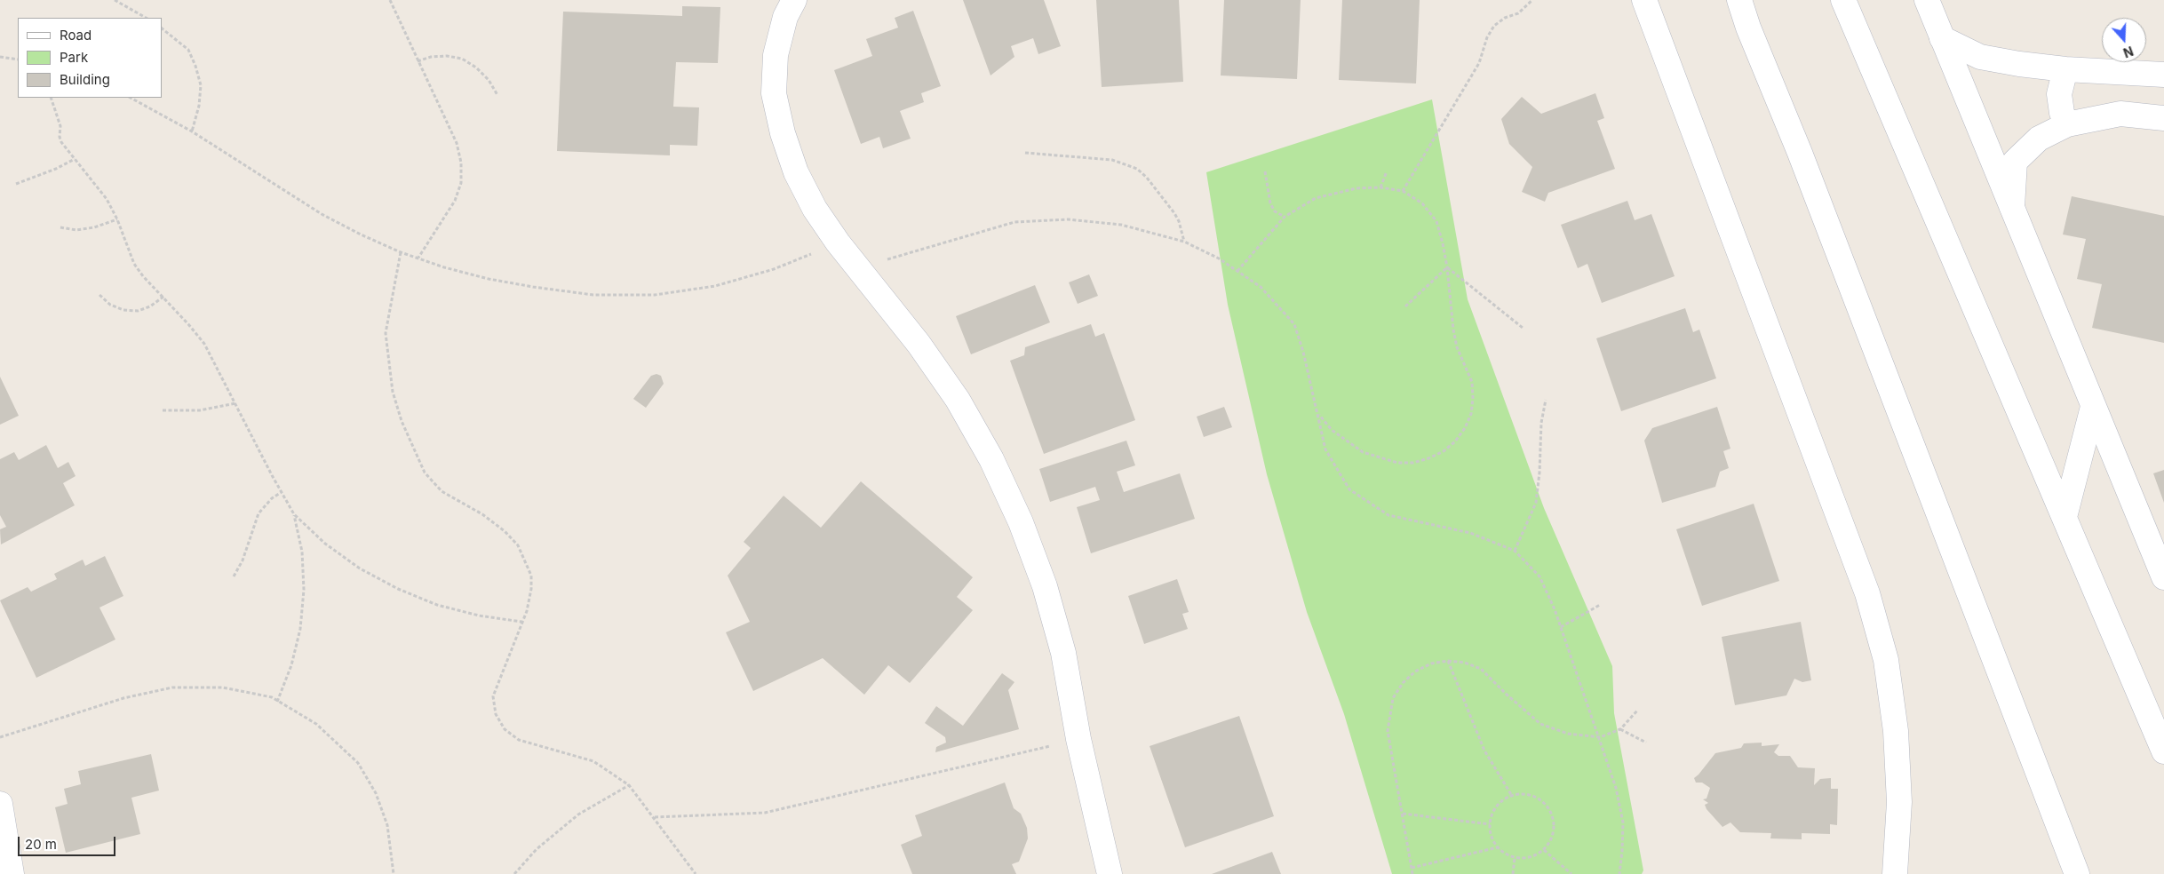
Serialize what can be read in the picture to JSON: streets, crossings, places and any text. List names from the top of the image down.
{
  "legend": ["Road", "Park", "Building"],
  "scale_bar": "20 m",
  "north": "bottom"
}
